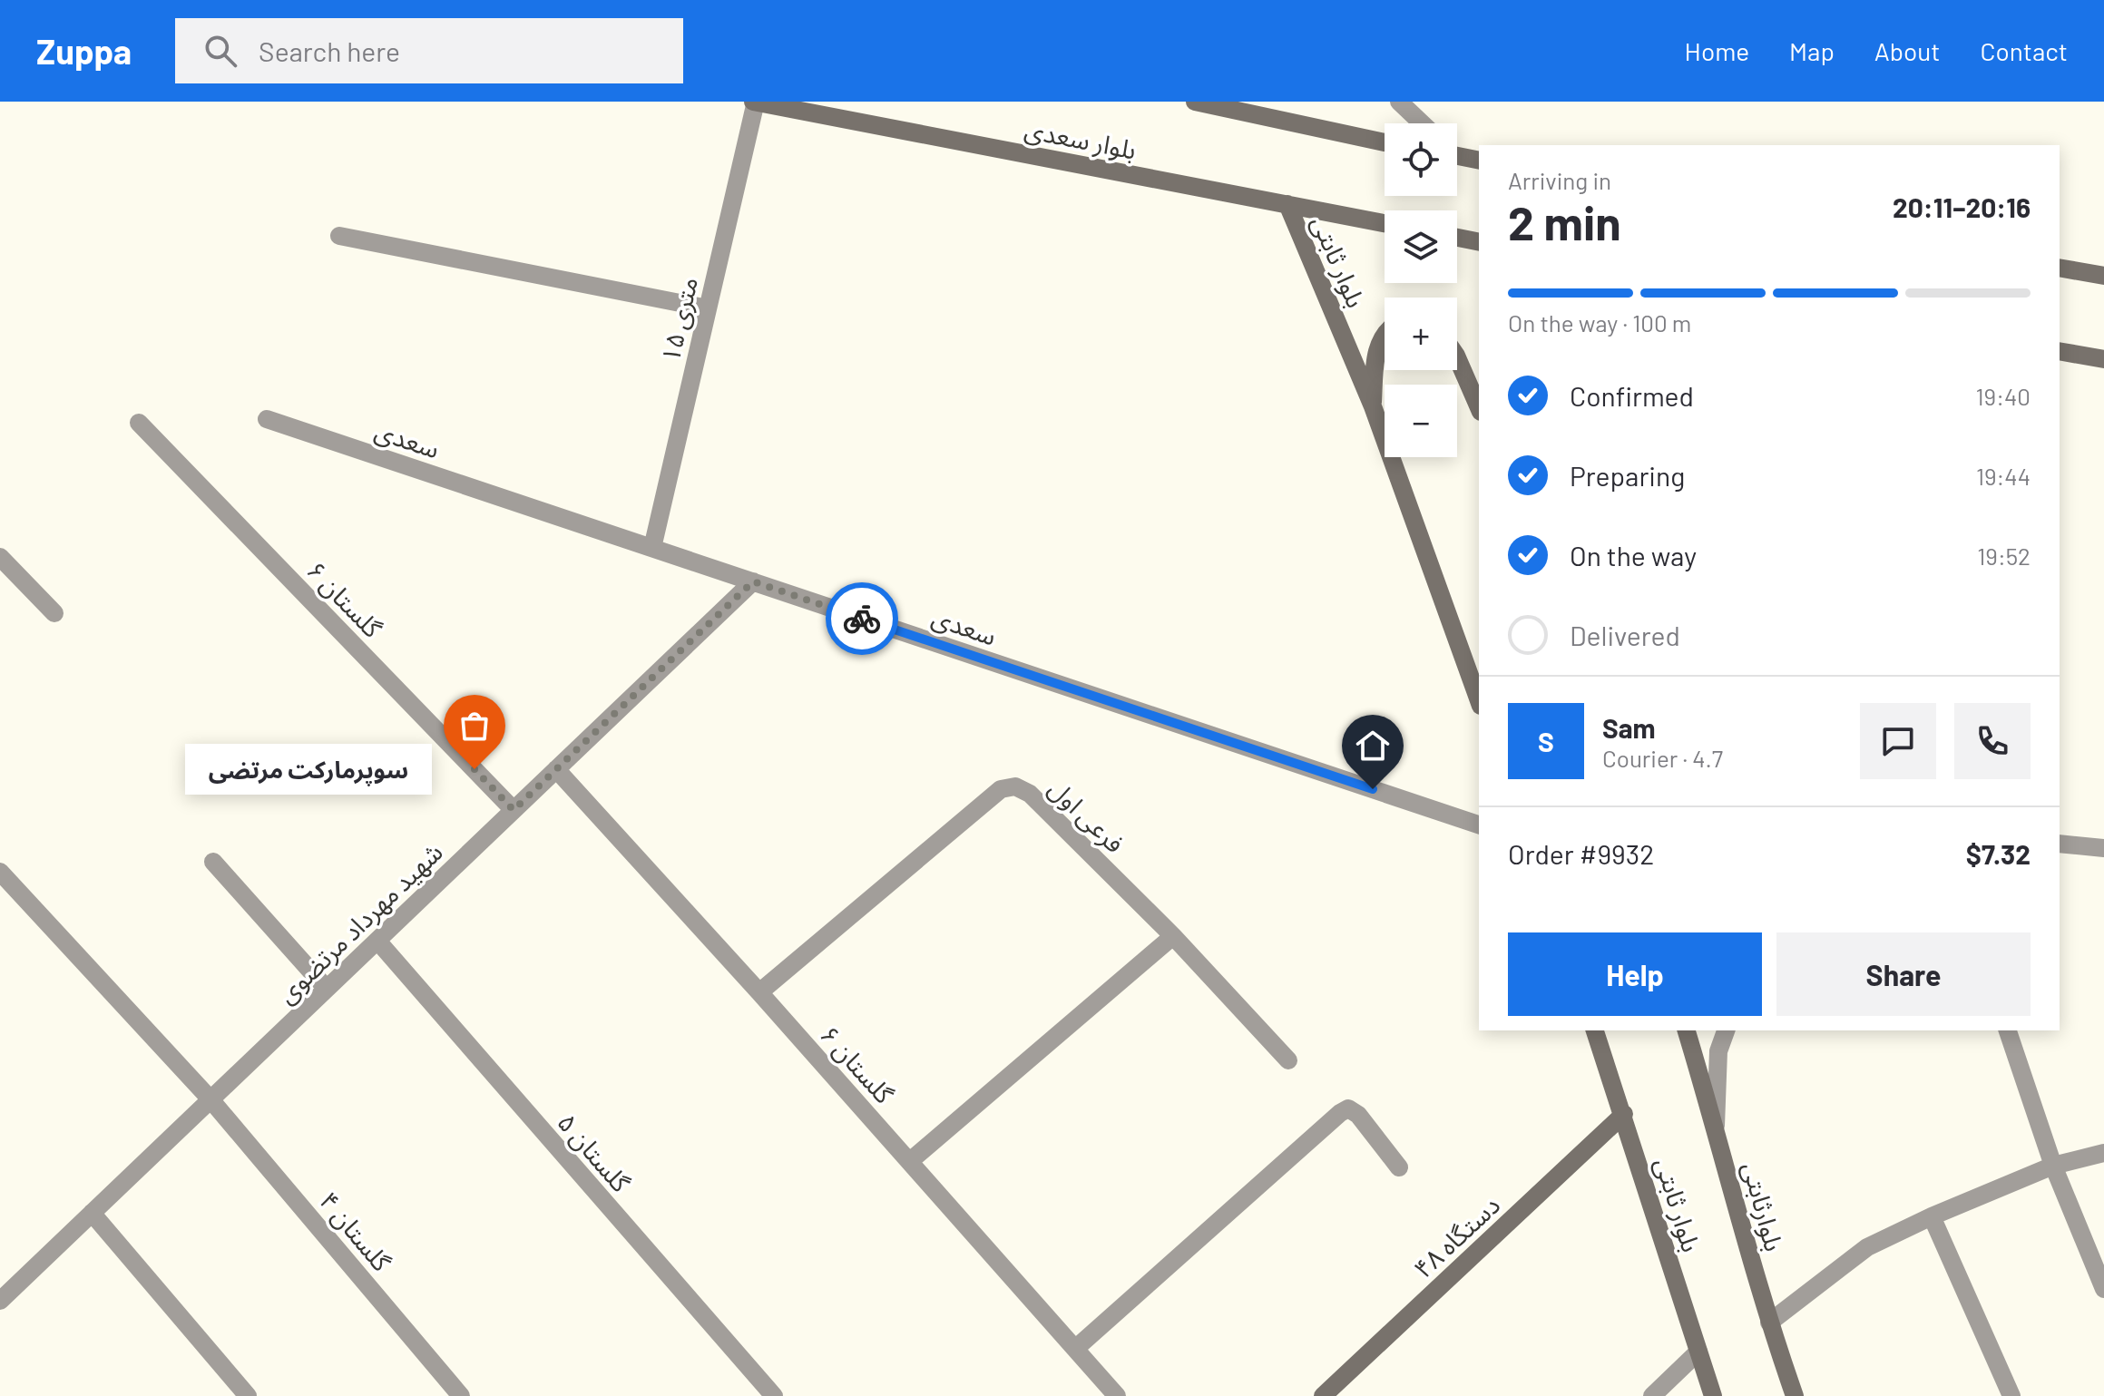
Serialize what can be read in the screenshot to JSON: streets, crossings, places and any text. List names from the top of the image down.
{
  "streets": {
    "main road": [
      "بلوار سعدی",
      "بلوار ثابتی",
      "بلوارثابتی",
      "۴۸ دستگاه"
    ],
    "street": [
      "۱۵ متری",
      "سعدی",
      "گلستان ۶",
      "فرعی اول",
      "شهید مهرداد مرتضوی",
      "گلستان ۵",
      "گلستان ۴"
    ]
  },
  "crossings": [
    ["بلوار سعدی", "بلوار ثابتی"],
    ["بلوار سعدی", "۱۵ متری"],
    ["بلوار ثابتی", "۴۸ دستگاه"],
    ["۱۵ متری", "سعدی"],
    ["سعدی", "شهید مهرداد مرتضوی"],
    ["گلستان ۶", "فرعی اول"],
    ["گلستان ۶", "شهید مهرداد مرتضوی"],
    ["شهید مهرداد مرتضوی", "گلستان ۵"],
    ["شهید مهرداد مرتضوی", "گلستان ۴"]
  ],
  "places": ["سوپرمارکت مرتضی"],
  "page": {
    "header": "Zuppa",
    "search": "Search here",
    "nav": [
      "Home",
      "Map",
      "About",
      "Contact"
    ],
    "map_buttons": ["+", "−"],
    "heading": ["2 min", "Arriving in", "20:11–20:16"],
    "panel": [
      "Sam",
      "Courier · 4.7",
      "Order #9932",
      "$7.32"
    ],
    "bar": "On the way · 100 m",
    "list": [
      ["Confirmed", "19:40"],
      ["Preparing", "19:44"],
      ["On the way", "19:52"],
      "Delivered"
    ],
    "round": "S",
    "bubble": "سوپرمارکت مرتضی",
    "buttons": ["Help", "Share"]
  }
}
